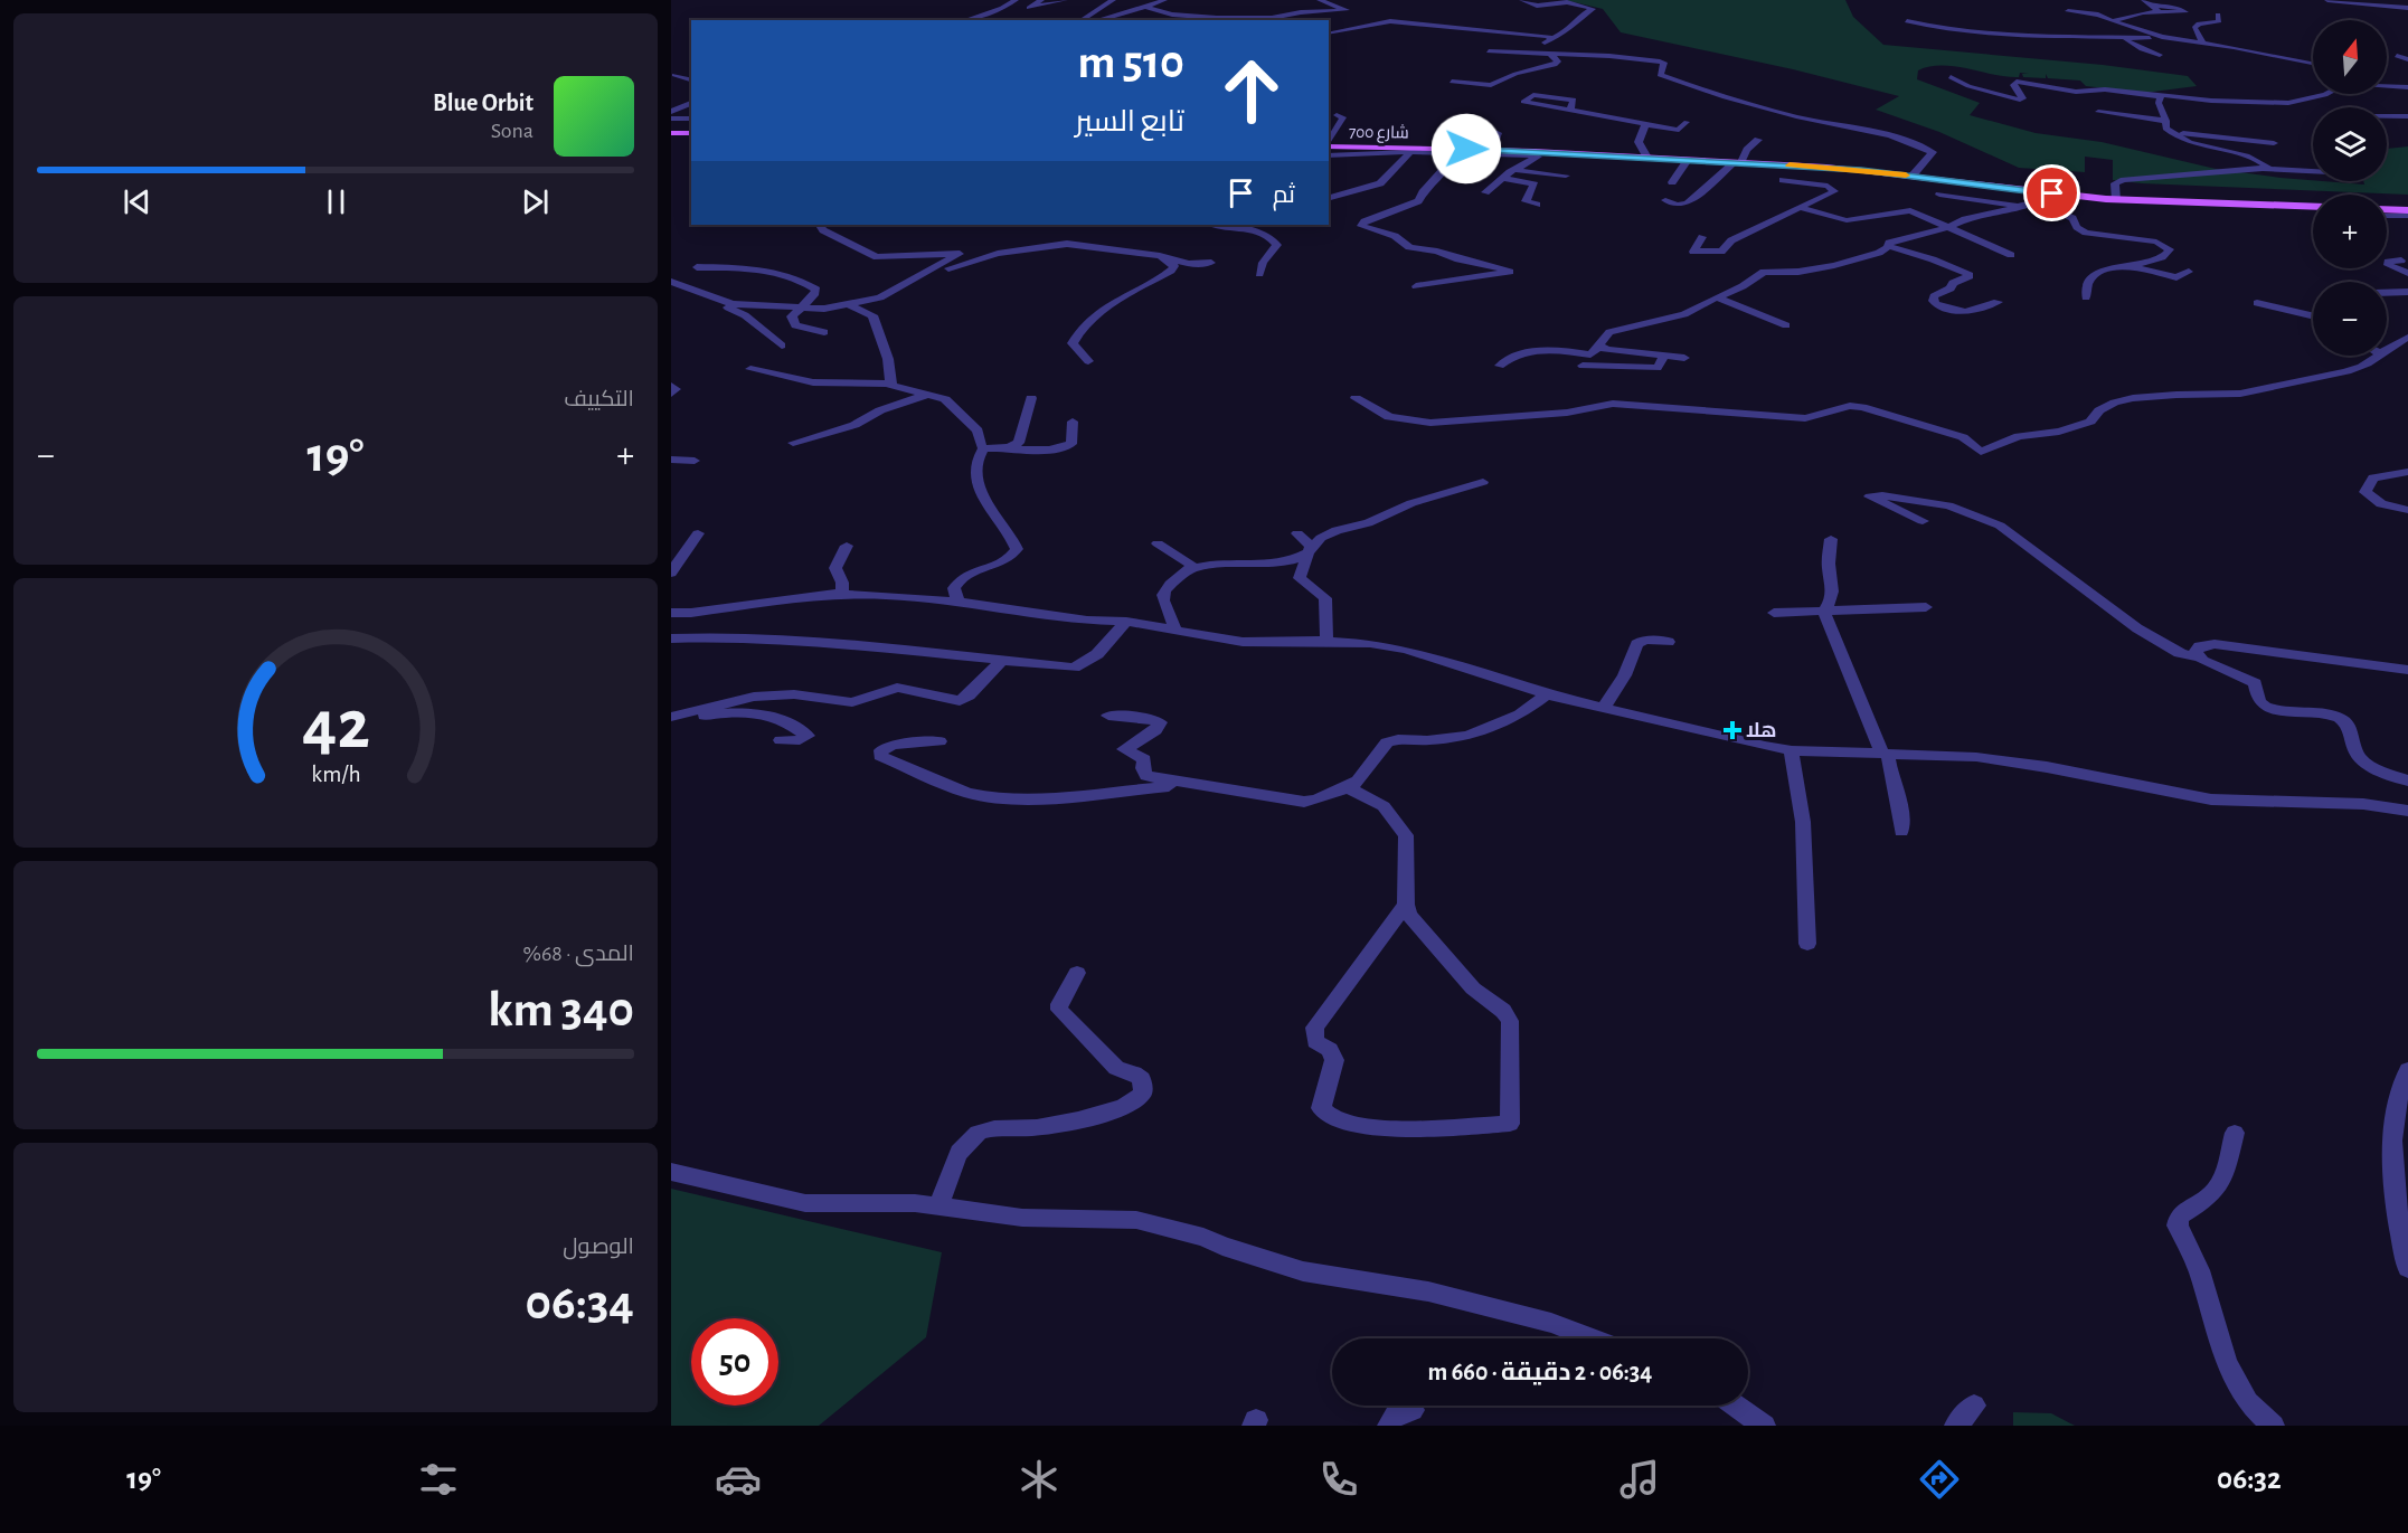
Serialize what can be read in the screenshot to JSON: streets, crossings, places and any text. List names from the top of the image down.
{
  "streets": {
    "main road": ["شارع 700"]
  },
  "places": {
    "health": ["هلا"]
  },
  "north": "top",
  "page": {
    "map_buttons": ["+", "−"],
    "turn": ["510 m", "تابع السير"],
    "song": ["Blue Orbit", "Sona"],
    "then": "ثم",
    "tile": [
      "التكييف",
      ["المدى · 68%", "340 km"],
      ["الوصول", "06:34"]
    ],
    "heat": ["−", "19°", "+"],
    "limit": "50",
    "trip": "06:34 · 2 دقيقة · 660 m",
    "tabs": ["06:32", "19°"],
    "gauge": ["42", "km/h"]
  }
}
